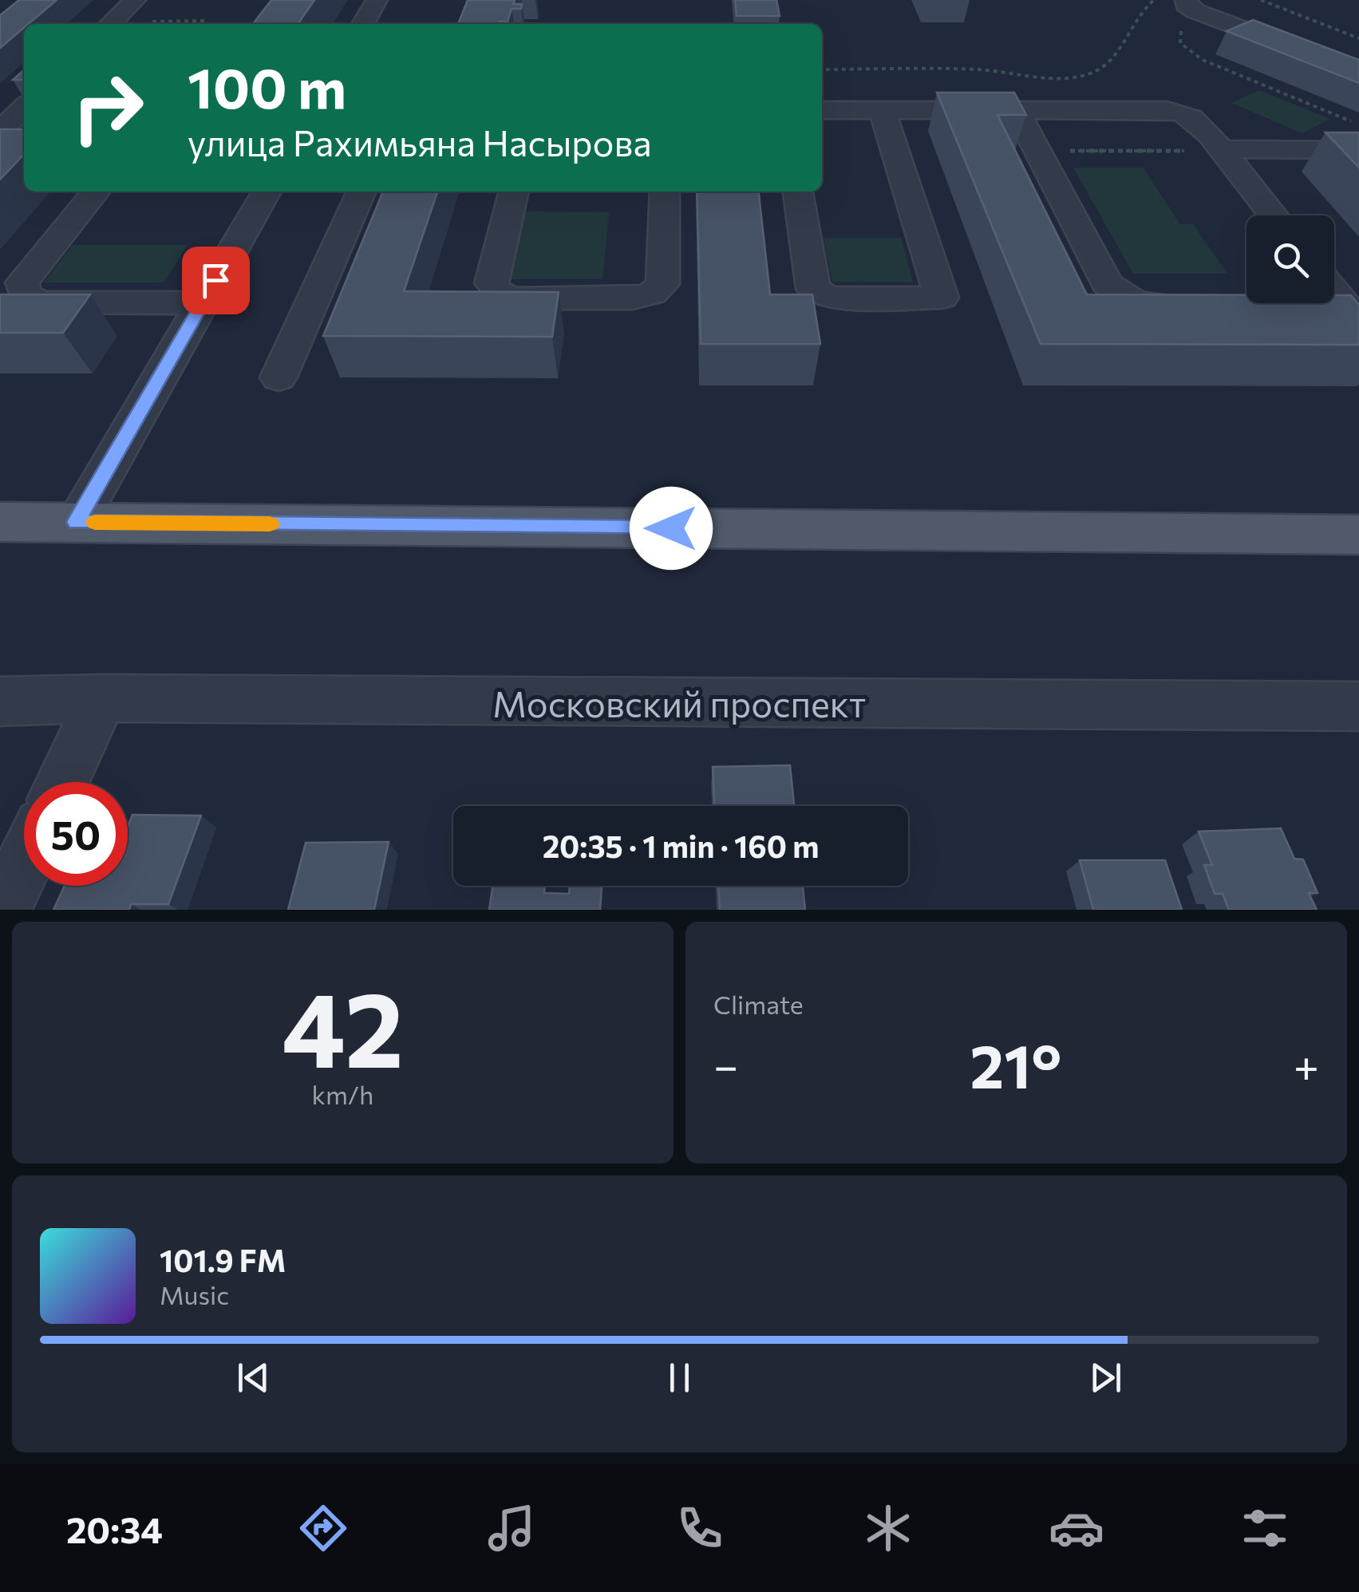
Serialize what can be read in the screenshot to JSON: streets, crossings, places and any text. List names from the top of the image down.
{
  "streets": {
    "street": ["Московский проспект"]
  },
  "page": {
    "turn": ["100 m", "улица Рахимьяна Насырова"],
    "limit": "50",
    "trip": "20:35 · 1 min · 160 m",
    "tile": [
      ["42", "km/h"],
      "Climate"
    ],
    "heat": ["−", "21°", "+"],
    "song": ["101.9 FM", "Music"],
    "tabs": "20:34"
  }
}
